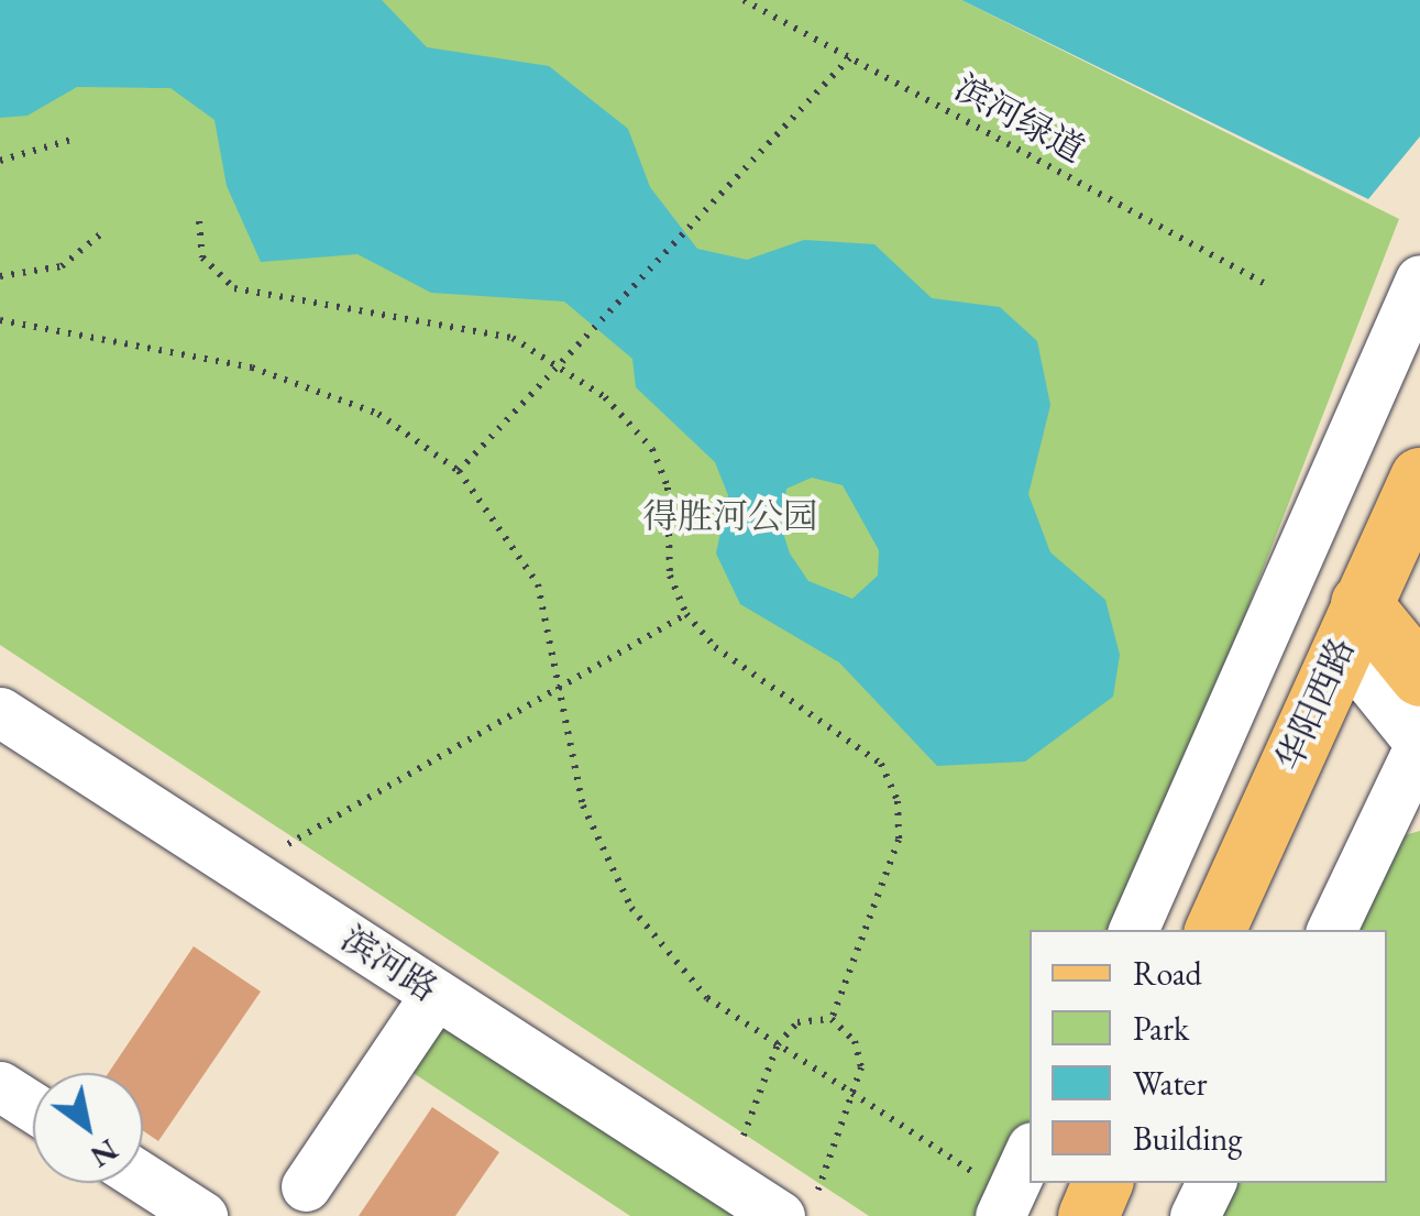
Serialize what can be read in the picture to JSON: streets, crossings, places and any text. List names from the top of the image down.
{
  "streets": {
    "main road": ["华阳西路"],
    "street": ["滨河路"],
    "path": ["滨河绿道"]
  },
  "parks": ["得胜河公园"],
  "legend": [
    "Road",
    "Park",
    "Water",
    "Building"
  ],
  "north": "bottom right"
}
